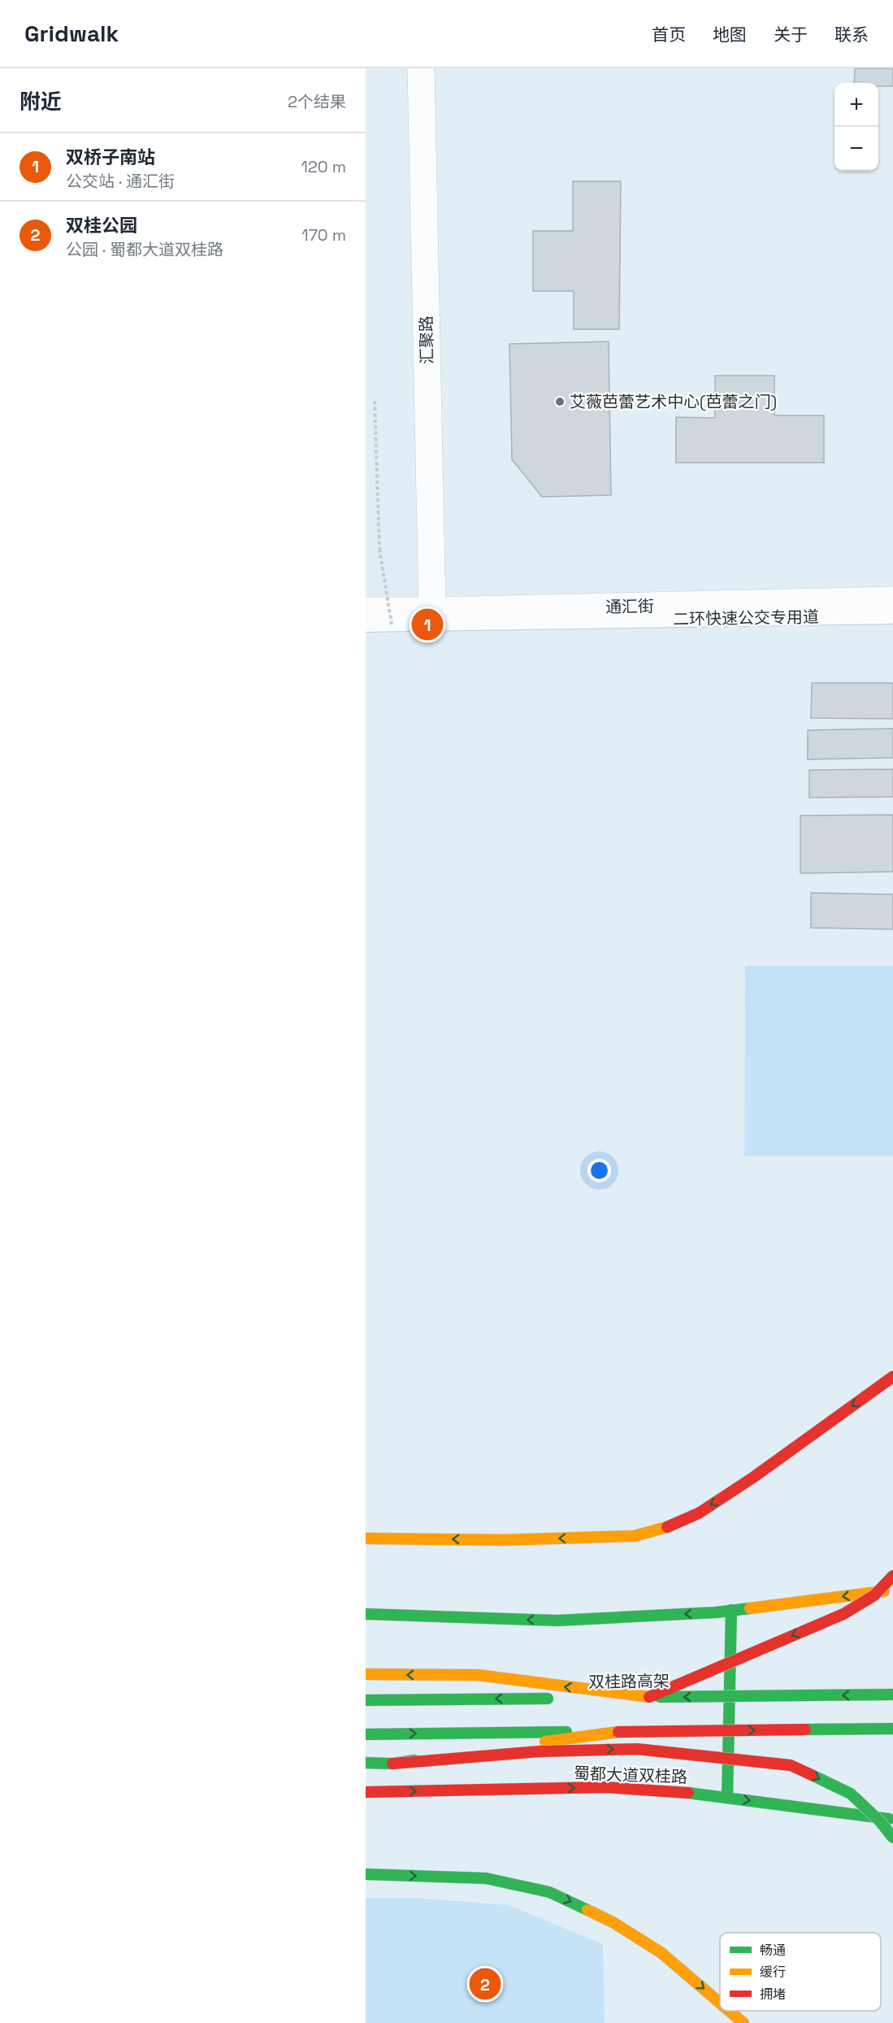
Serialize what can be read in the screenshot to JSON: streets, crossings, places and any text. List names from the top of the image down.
{
  "streets": {
    "main road": ["双桂路高架", "蜀都大道双桂路"],
    "street": ["汇聚路", "通汇街"],
    "lane": ["二环快速公交专用道"]
  },
  "crossings": [
    ["汇聚路", "通汇街"]
  ],
  "places": ["艾薇芭蕾艺术中心(芭蕾之门)"],
  "legend": ["畅通", "缓行", "拥堵"],
  "page": {
    "header": "Gridwalk",
    "nav": [
      "首页",
      "地图",
      "关于",
      "联系"
    ],
    "heading": ["附近", "2个结果"],
    "map_buttons": ["+", "−"],
    "list": [
      {
        "mark": "1",
        "name": "双桥子南站",
        "note": "公交站 · 通汇街",
        "value": "120 m"
      },
      {
        "mark": "2",
        "name": "双桂公园",
        "note": "公园 · 蜀都大道双桂路",
        "value": "170 m"
      }
    ],
    "pins": ["1", "2"]
  }
}
